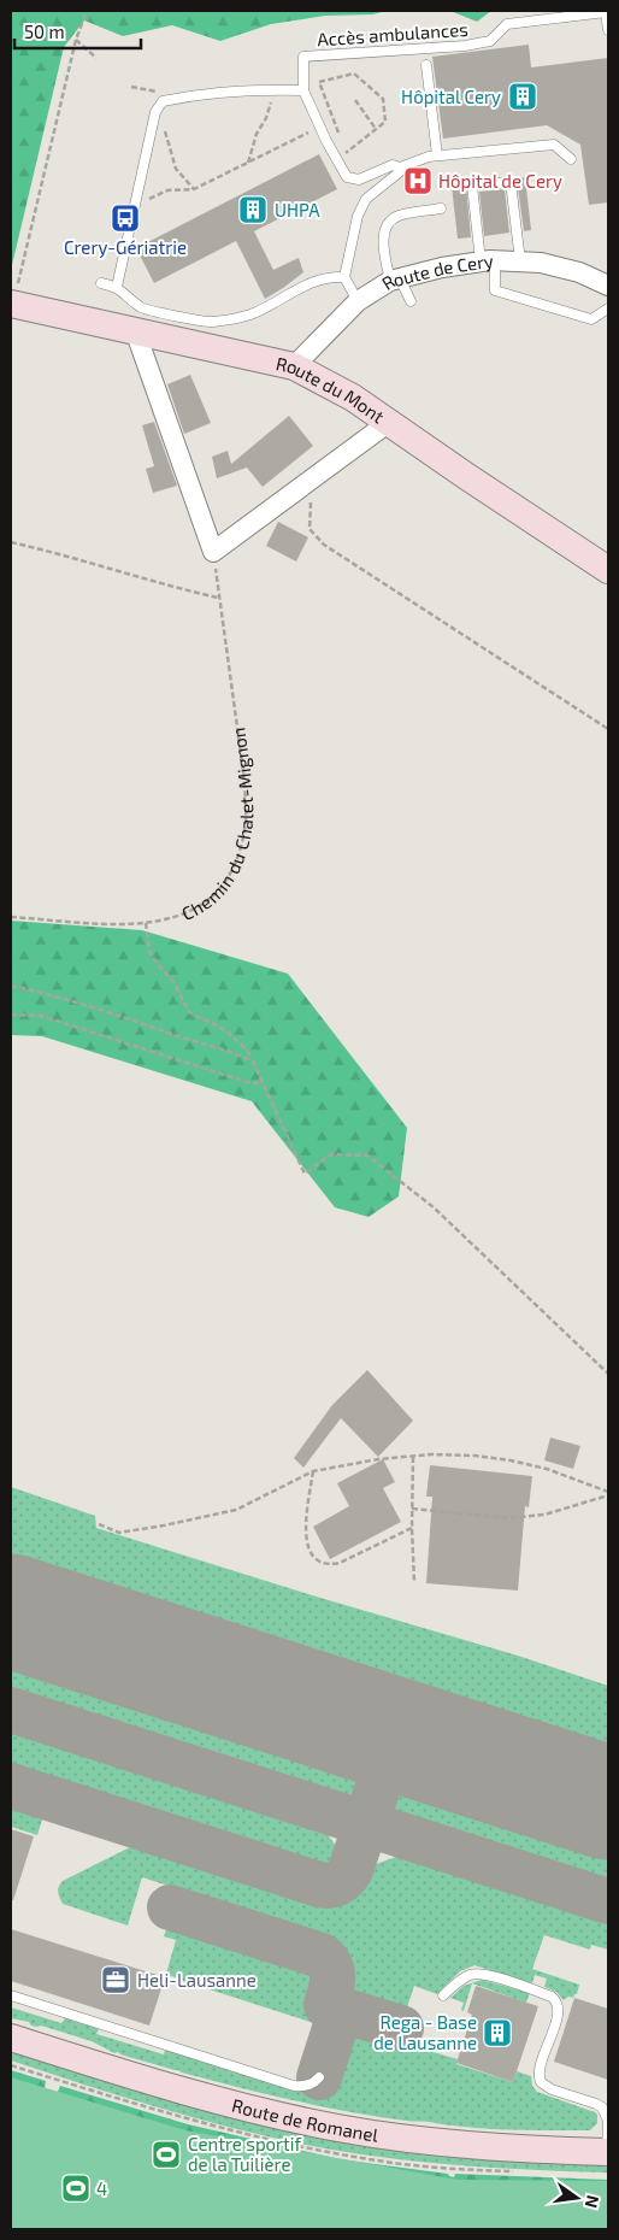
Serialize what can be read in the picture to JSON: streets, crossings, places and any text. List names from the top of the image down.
{
  "streets": {
    "main road": ["Route du Mont", "Route de Romanel"],
    "street": ["Route de Cery"],
    "lane": ["Accès ambulances"],
    "path": ["Chemin du Chalet-Mignon"]
  },
  "crossings": [
    ["Route de Cery", "Route du Mont"]
  ],
  "places": {
    "building": ["Hôpital Cery", "UHPA", "Rega - Base de Lausanne"],
    "hospital": ["Hôpital de Cery"],
    "bus stop": ["Crery-Gériatrie"],
    "office": ["Heli-Lausanne"],
    "sports": ["Centre sportif de la Tuilière", "4"]
  },
  "scale_bar": "50 m",
  "north": "right"
}
